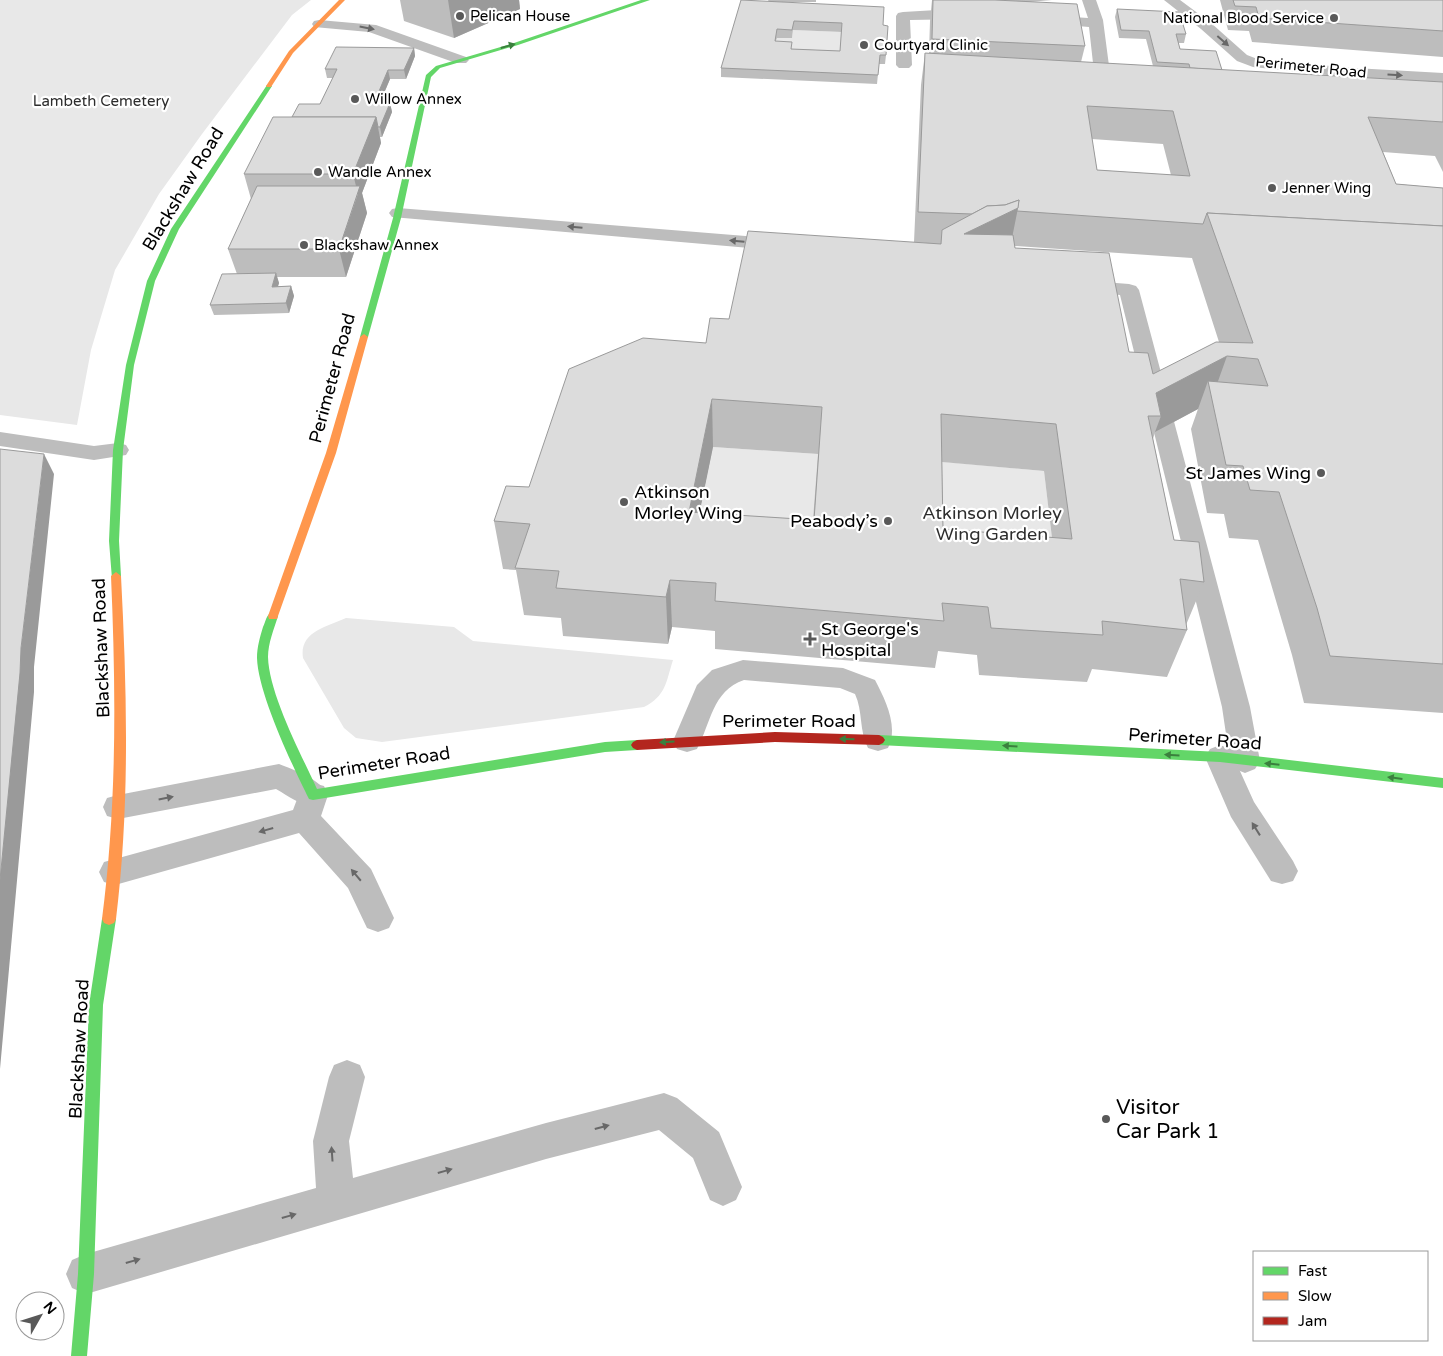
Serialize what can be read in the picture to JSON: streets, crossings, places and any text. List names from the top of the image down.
{
  "streets": {
    "street": ["Perimeter Road", "Blackshaw Road"]
  },
  "parks": ["Lambeth Cemetery", "Atkinson Morley Wing Garden"],
  "places": {
    "other": [
      "Pelican House",
      "National Blood Service",
      "Courtyard Clinic",
      "Willow Annex",
      "Wandle Annex",
      "Jenner Wing",
      "Blackshaw Annex",
      "St James Wing",
      "Atkinson Morley Wing",
      "Peabody’s",
      "Visitor Car Park 1"
    ],
    "health": ["St George's Hospital"]
  },
  "legend": ["Fast", "Slow", "Jam"],
  "north": "top right"
}
